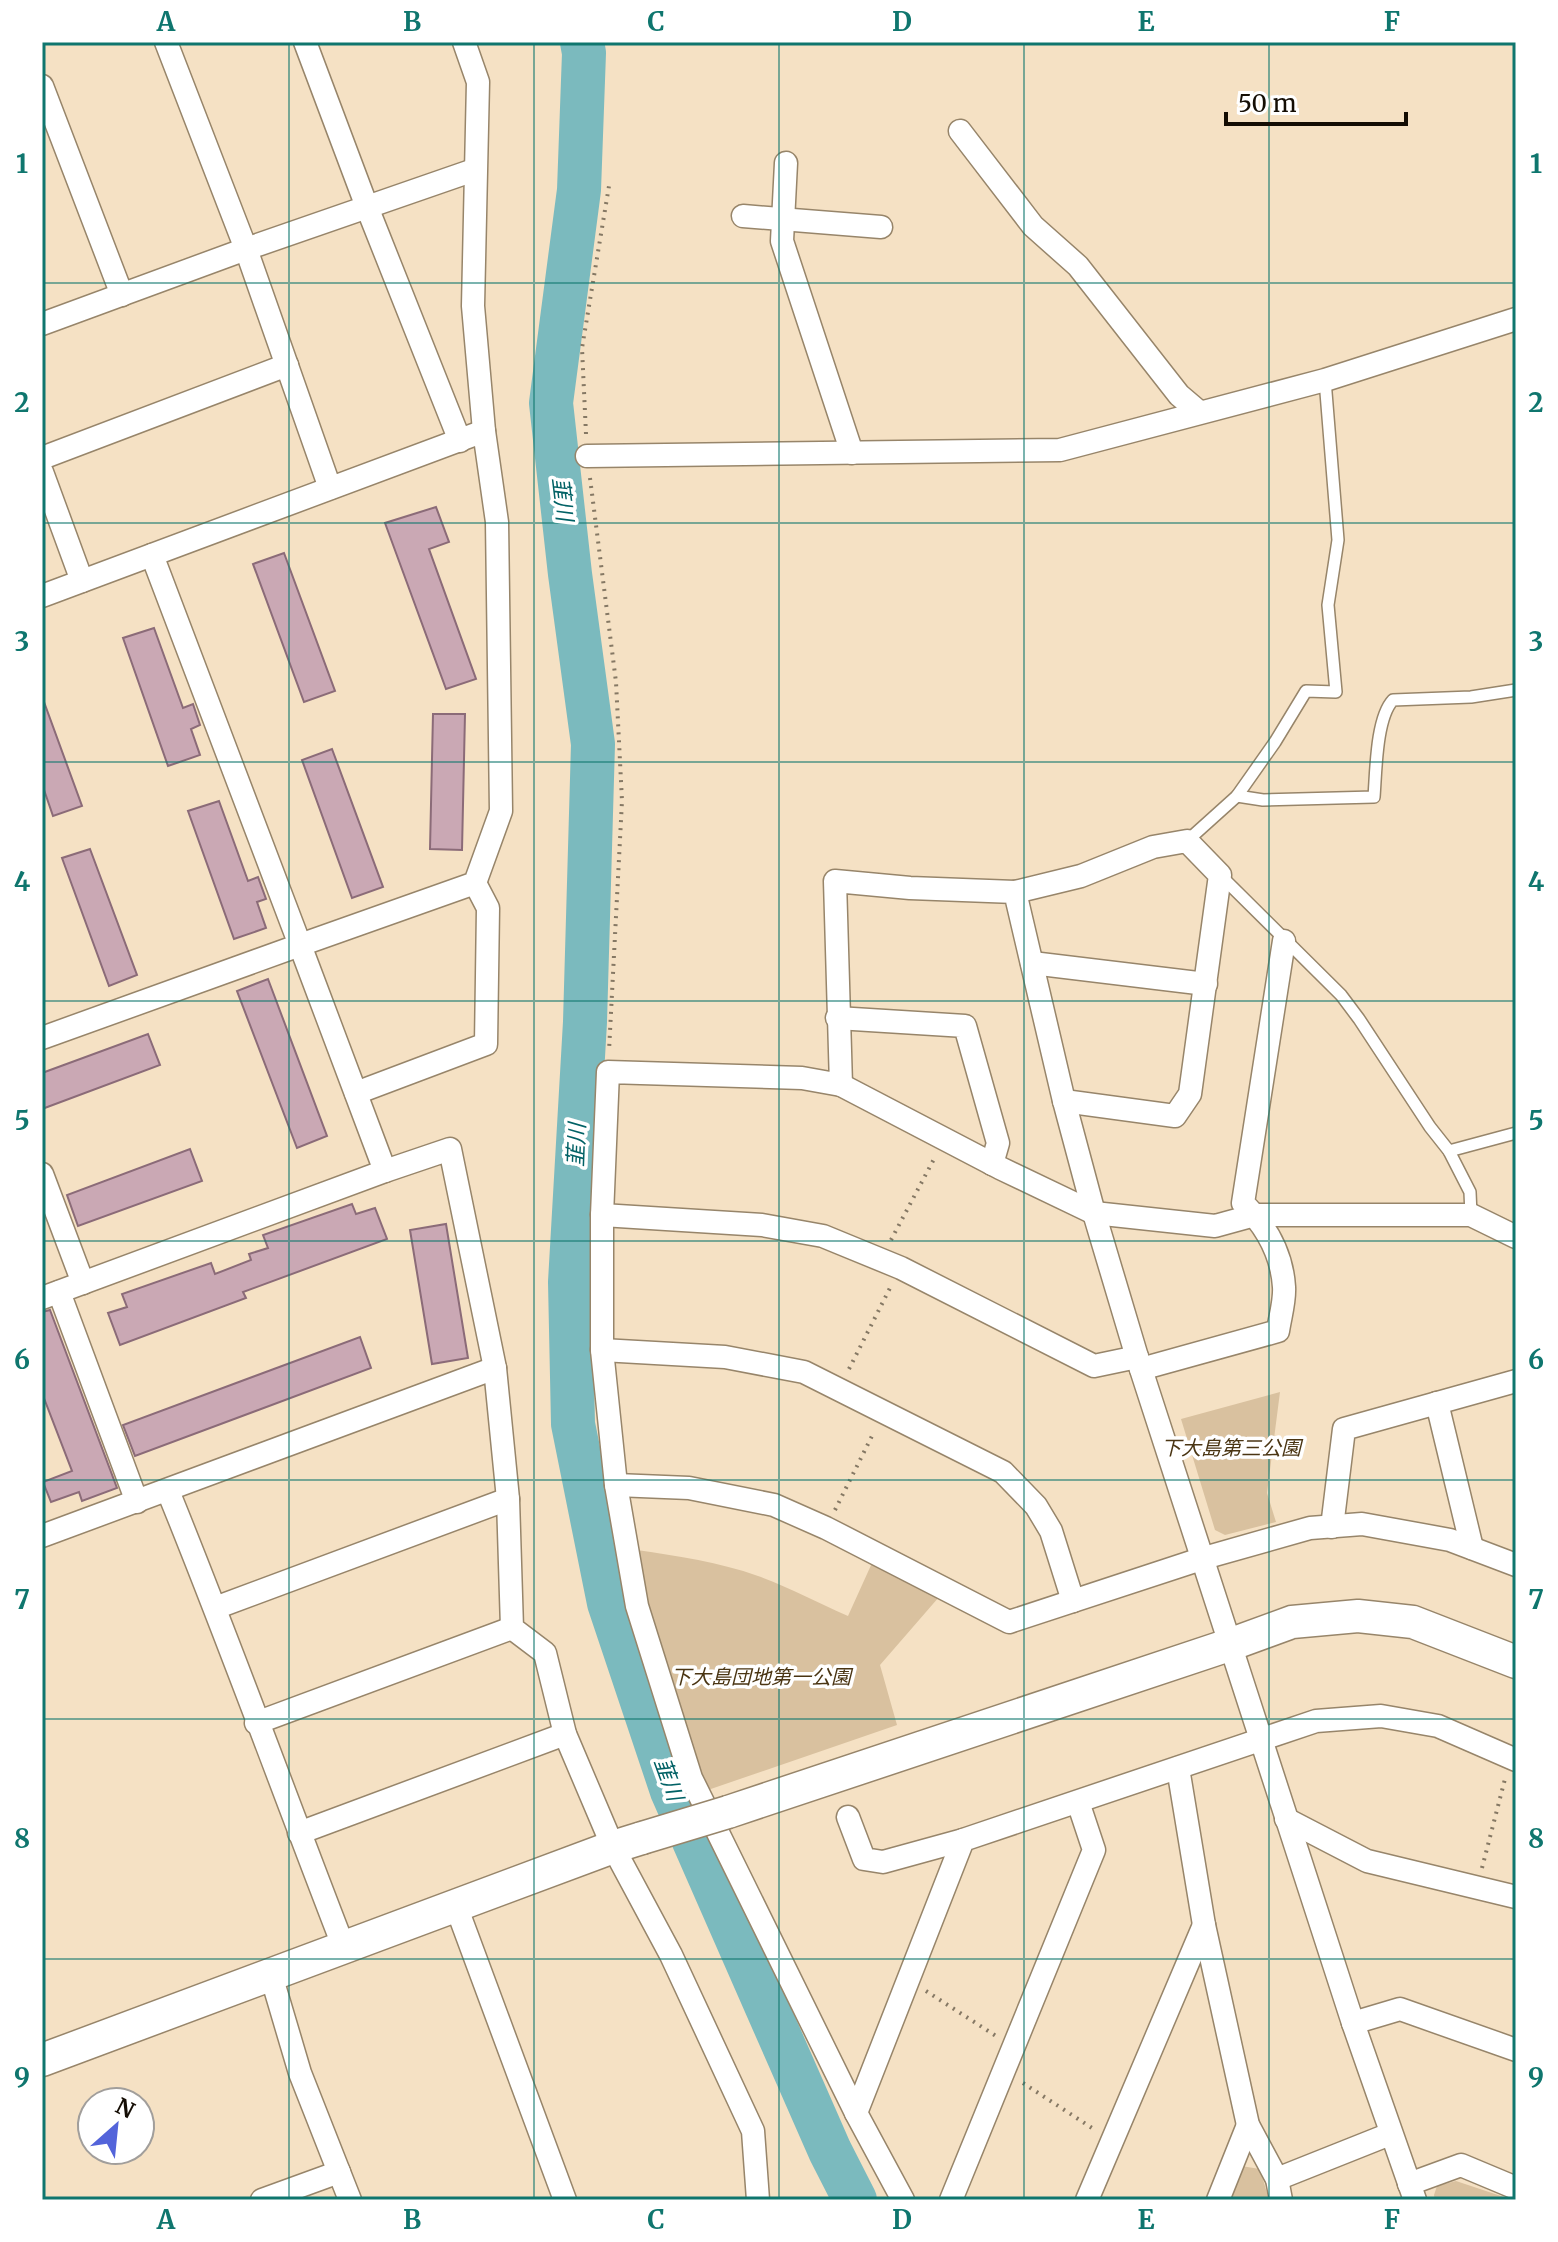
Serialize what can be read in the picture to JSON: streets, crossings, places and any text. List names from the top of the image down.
{
  "water": ["韮川"],
  "parks": ["下大島第三公園", "下大島団地第一公園"],
  "scale_bar": "50 m",
  "north": "top right",
  "grid": {
    "columns": [
      "A",
      "B",
      "C",
      "D",
      "E",
      "F"
    ],
    "rows": [
      "1",
      "2",
      "3",
      "4",
      "5",
      "6",
      "7",
      "8",
      "9"
    ]
  }
}
